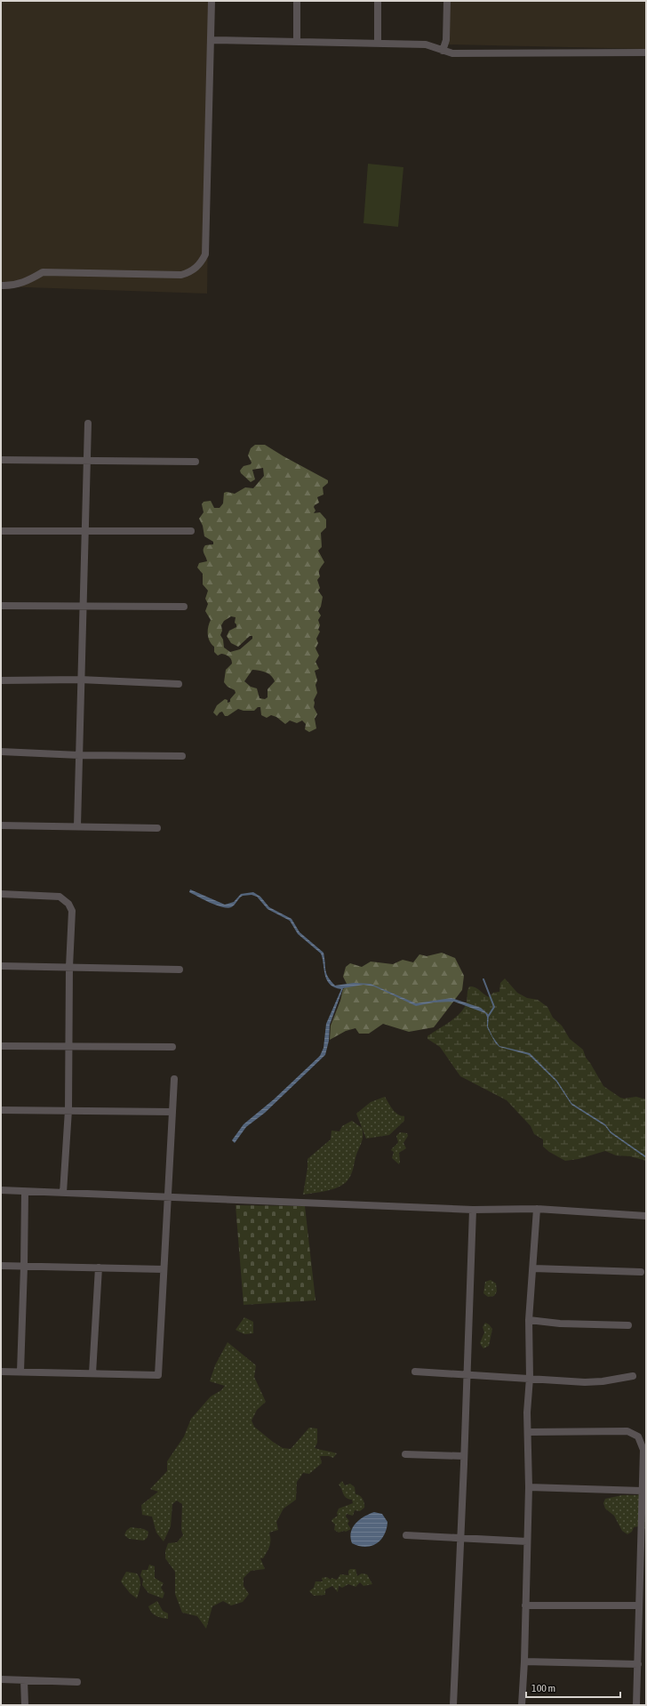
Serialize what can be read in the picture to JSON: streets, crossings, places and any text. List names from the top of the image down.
{
  "scale_bar": "100 m"
}
